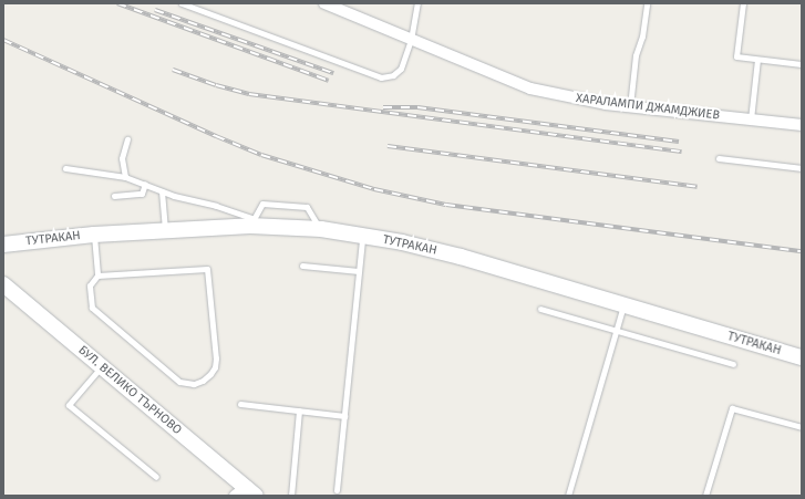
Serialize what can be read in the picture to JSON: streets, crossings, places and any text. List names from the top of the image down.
{
  "streets": {
    "street": ["ХАРАЛАМПИ ДЖАМДЖИЕВ", "ТУТРАКАН", "БУЛ. ВЕЛИКО ТЪРНОВО"]
  }
}
